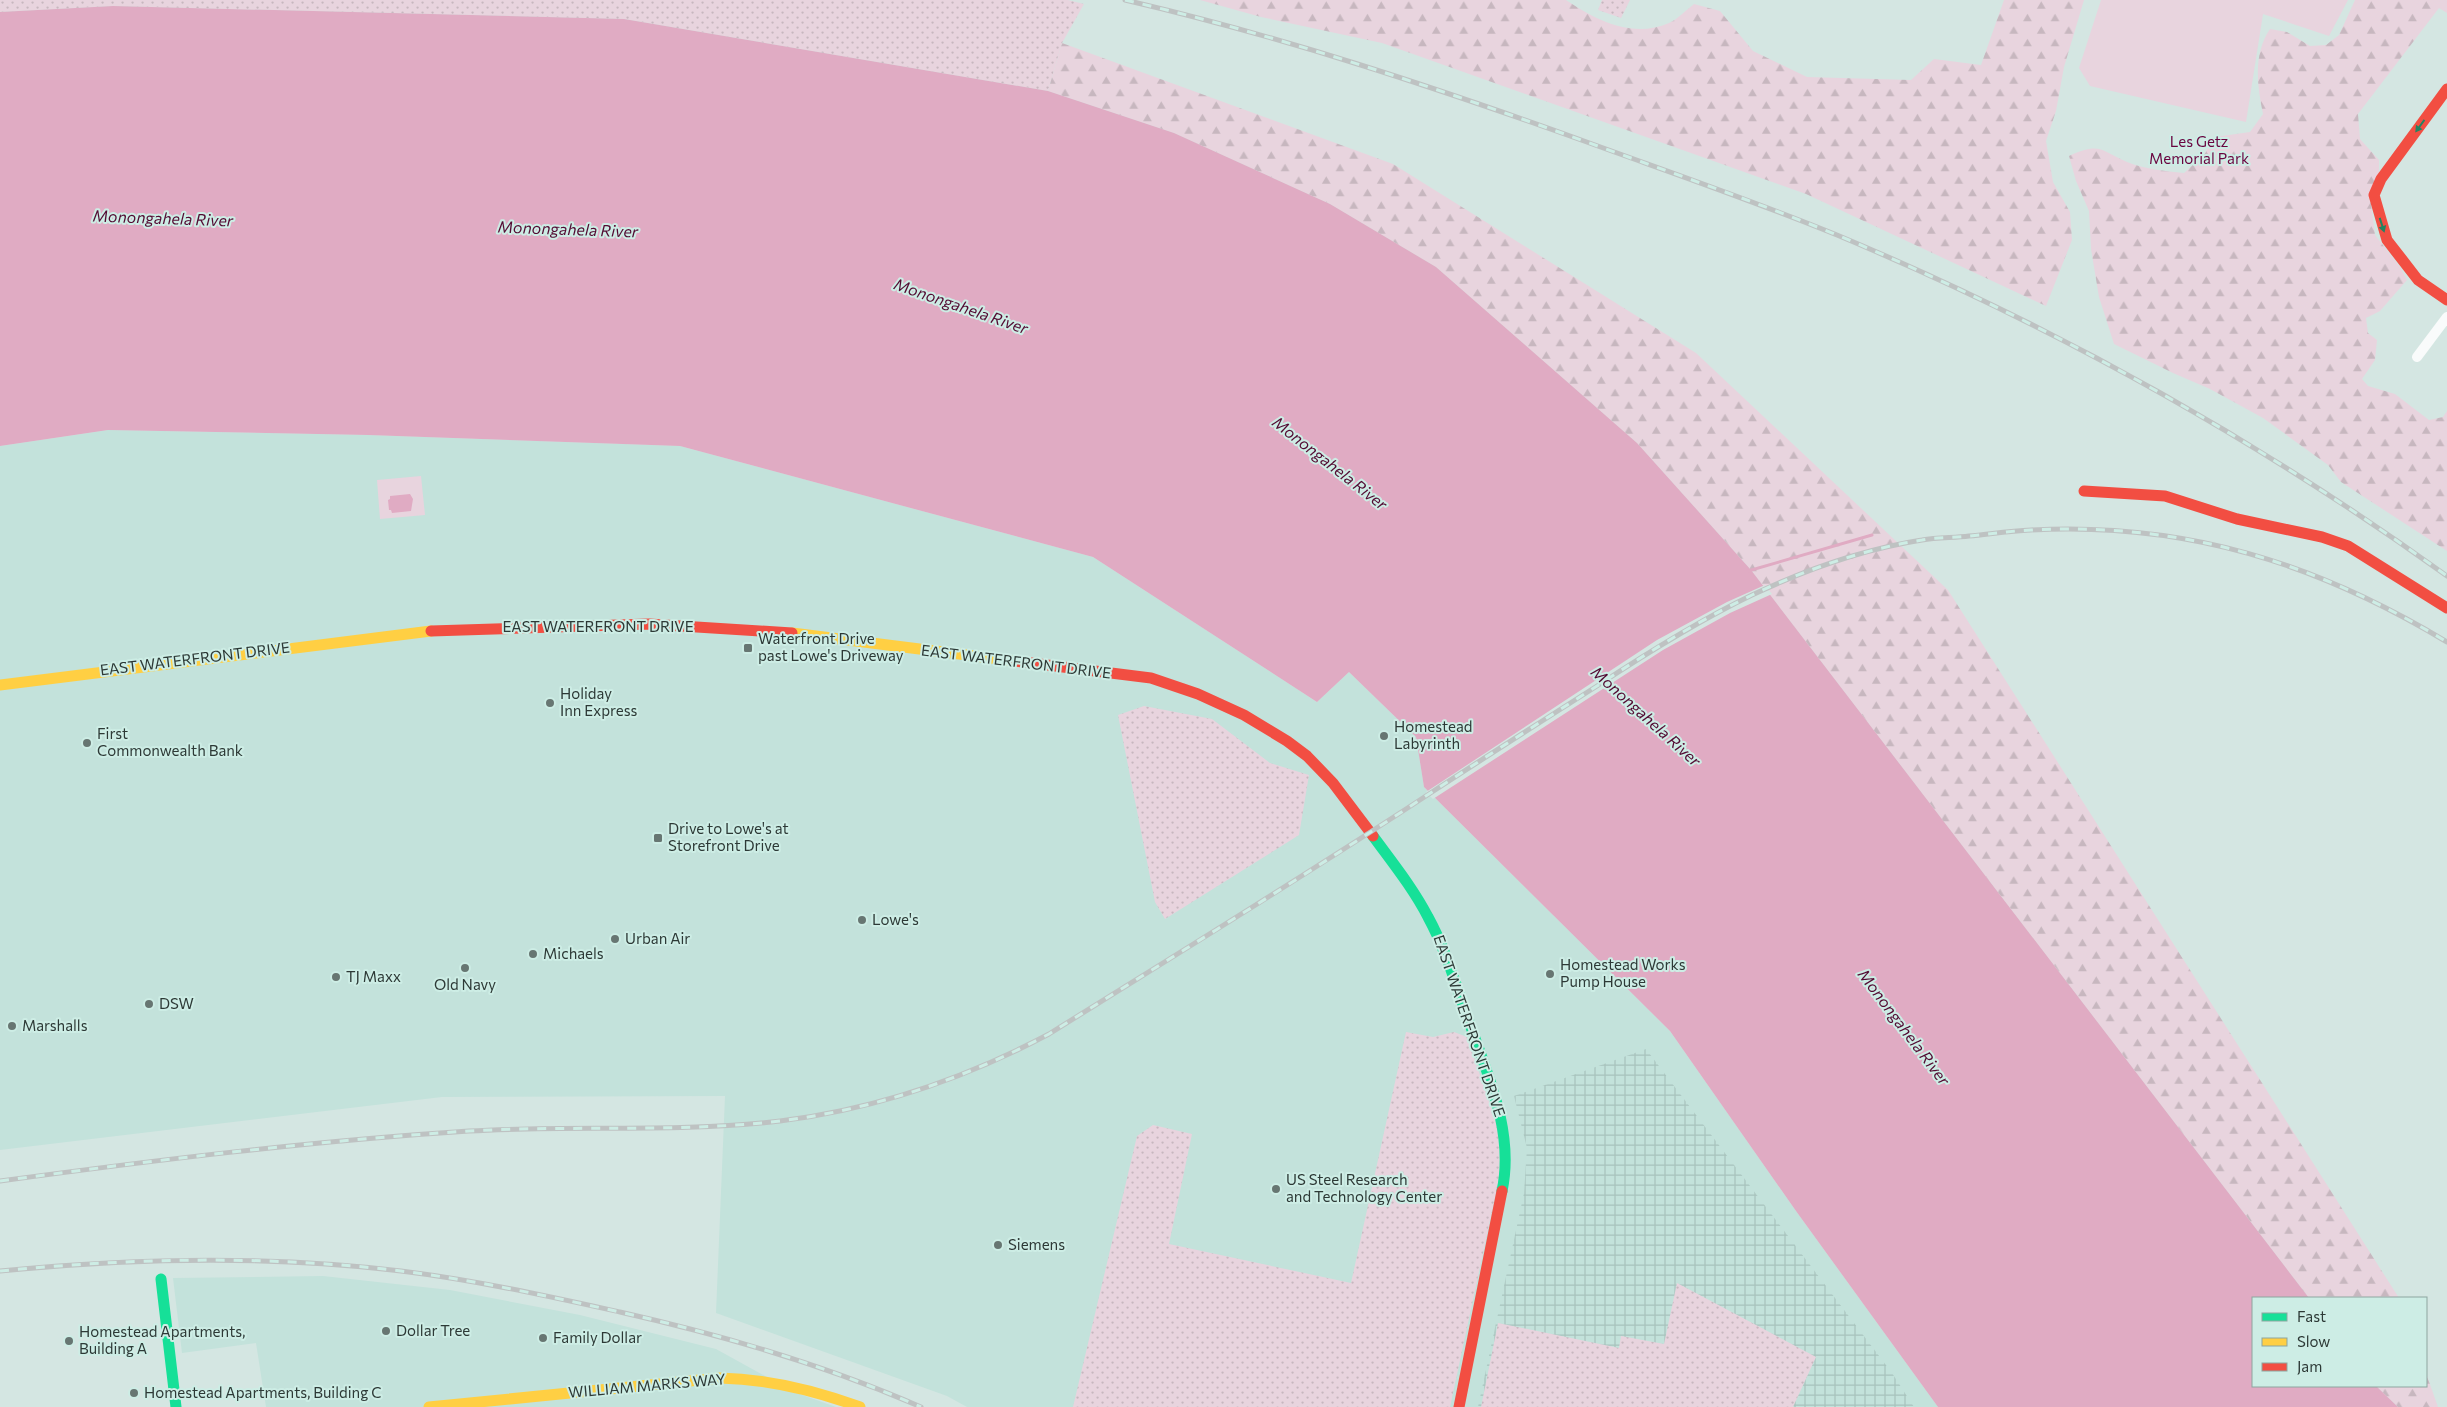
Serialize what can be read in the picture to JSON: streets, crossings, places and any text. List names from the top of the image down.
{
  "streets": {
    "street": ["EAST WATERFRONT DRIVE", "WILLIAM MARKS WAY"]
  },
  "water": ["Monongahela River"],
  "parks": ["Les Getz Memorial Park"],
  "places": {
    "transit": ["Waterfront Drive past Lowe's Driveway", "Drive to Lowe's at Storefront Drive"],
    "other": [
      "Holiday Inn Express",
      "Homestead Labyrinth",
      "First Commonwealth Bank",
      "Lowe's",
      "Urban Air",
      "Michaels",
      "Old Navy",
      "Homestead Works Pump House",
      "TJ Maxx",
      "DSW",
      "Marshalls",
      "US Steel Research and Technology Center",
      "Siemens",
      "Dollar Tree",
      "Family Dollar",
      "Homestead Apartments, Building A",
      "Homestead Apartments, Building C"
    ]
  },
  "legend": ["Fast", "Slow", "Jam"]
}
